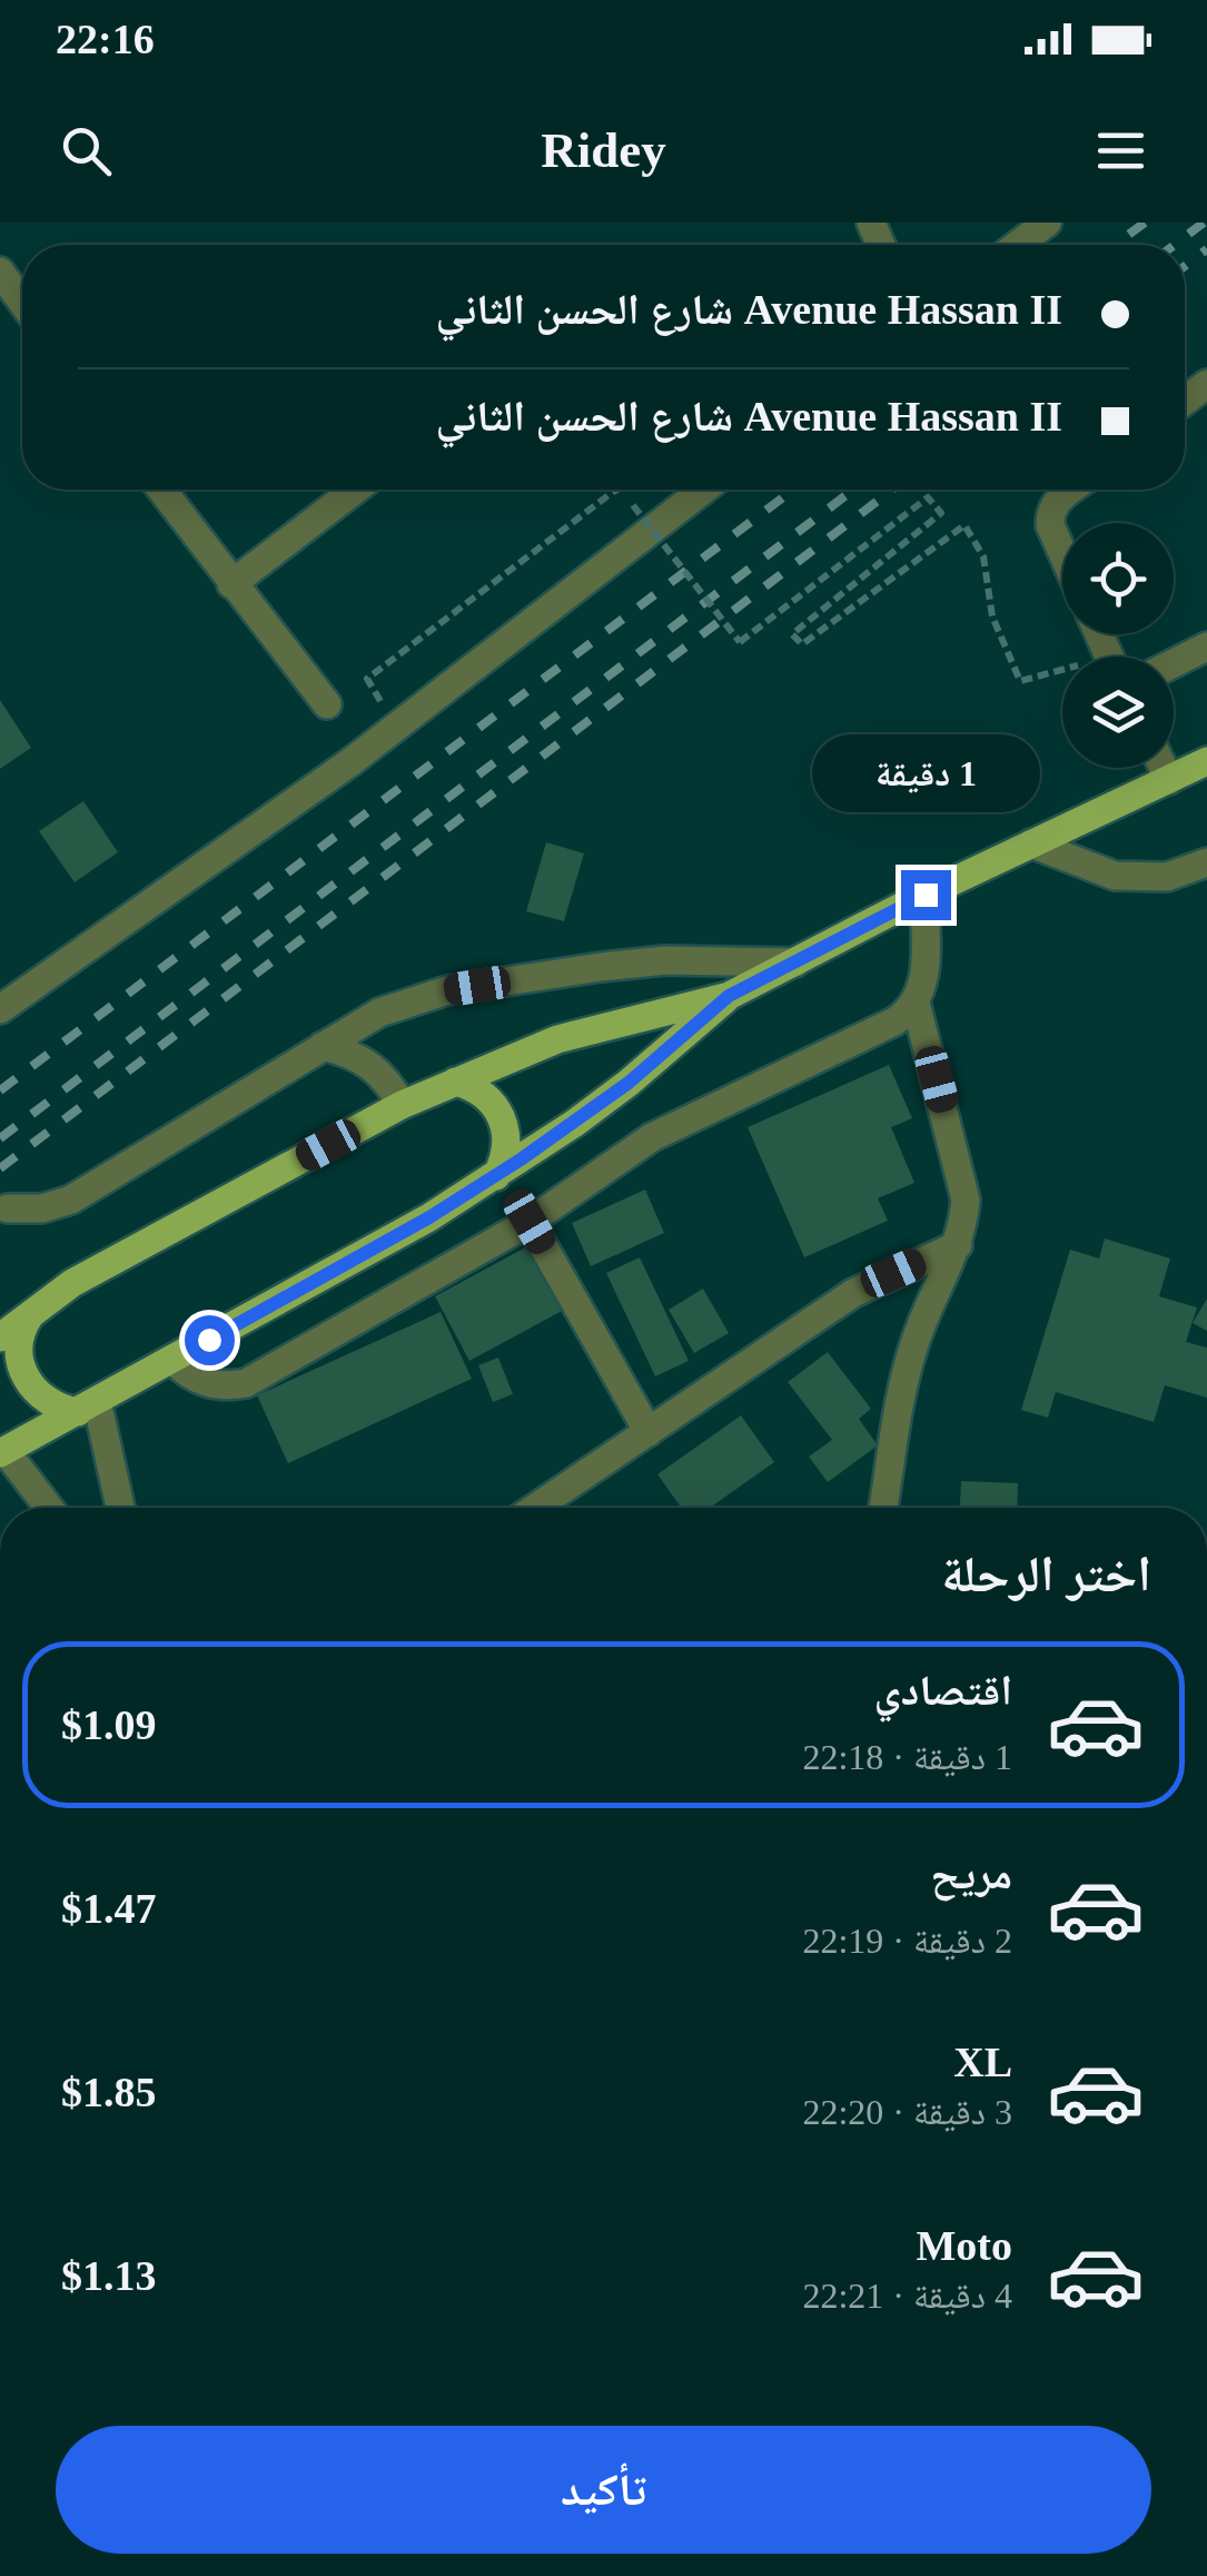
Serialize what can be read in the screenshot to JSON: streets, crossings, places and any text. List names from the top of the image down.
{
  "page": {
    "status": "22:16",
    "header": "Ridey",
    "banner": ["Avenue Hassan II شارع الحسن الثاني", "Avenue Hassan II شارع الحسن الثاني"],
    "bubble": "1 دقيقة",
    "heading": "اختر الرحلة",
    "list": [
      {
        "name": "اقتصادي",
        "note": "1 دقيقة · 22:18",
        "value": "$1.09"
      },
      {
        "name": "مريح",
        "note": "2 دقيقة · 22:19",
        "value": "$1.47"
      },
      {
        "name": "XL",
        "note": "3 دقيقة · 22:20",
        "value": "$1.85"
      },
      {
        "name": "Moto",
        "note": "4 دقيقة · 22:21",
        "value": "$1.13"
      }
    ],
    "buttons": "تأكيد"
  }
}
